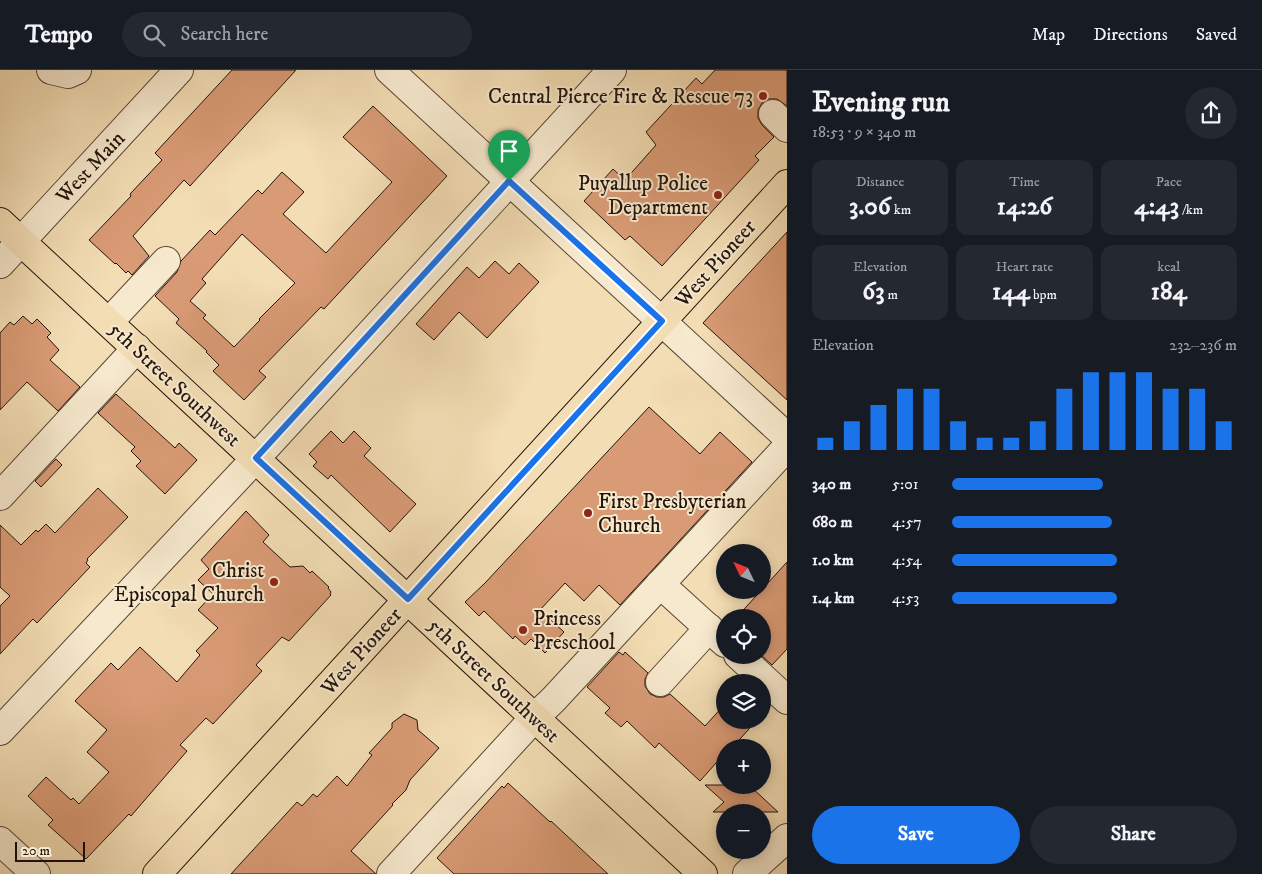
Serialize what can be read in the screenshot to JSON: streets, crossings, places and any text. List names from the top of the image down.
{
  "streets": {
    "main road": ["West Pioneer", "5th Street Southwest"],
    "street": ["West Main"]
  },
  "crossings": [
    ["West Main", "5th Street Southwest"],
    ["West Pioneer", "5th Street Southwest"]
  ],
  "places": [
    "Central Pierce Fire & Rescue 73",
    "Puyallup Police Department",
    "First Presbyterian Church",
    "Christ Episcopal Church",
    "Princess Preschool"
  ],
  "scale_bar": "20 m",
  "north": "top left",
  "page": {
    "header": "Tempo",
    "search": "Search here",
    "nav": ["Map", "Directions", "Saved"],
    "heading": ["Evening run", "18:53 · 9 × 340 m"],
    "stats": [
      ["Distance", "3.06 km"],
      ["Time", "14:26"],
      ["Pace", "4:43 /km"],
      ["Elevation", "63 m"],
      ["Heart rate", "144 bpm"],
      ["kcal", "184"]
    ],
    "chart": ["Elevation", "232–236 m"],
    "list": [
      {
        "name": "340 m",
        "note": "5:01"
      },
      {
        "name": "680 m",
        "note": "4:57"
      },
      {
        "name": "1.0 km",
        "note": "4:54"
      },
      {
        "name": "1.4 km",
        "note": "4:53"
      }
    ],
    "map_buttons": ["+", "−"],
    "buttons": ["Save", "Share"],
    "scale": "20 m"
  }
}
